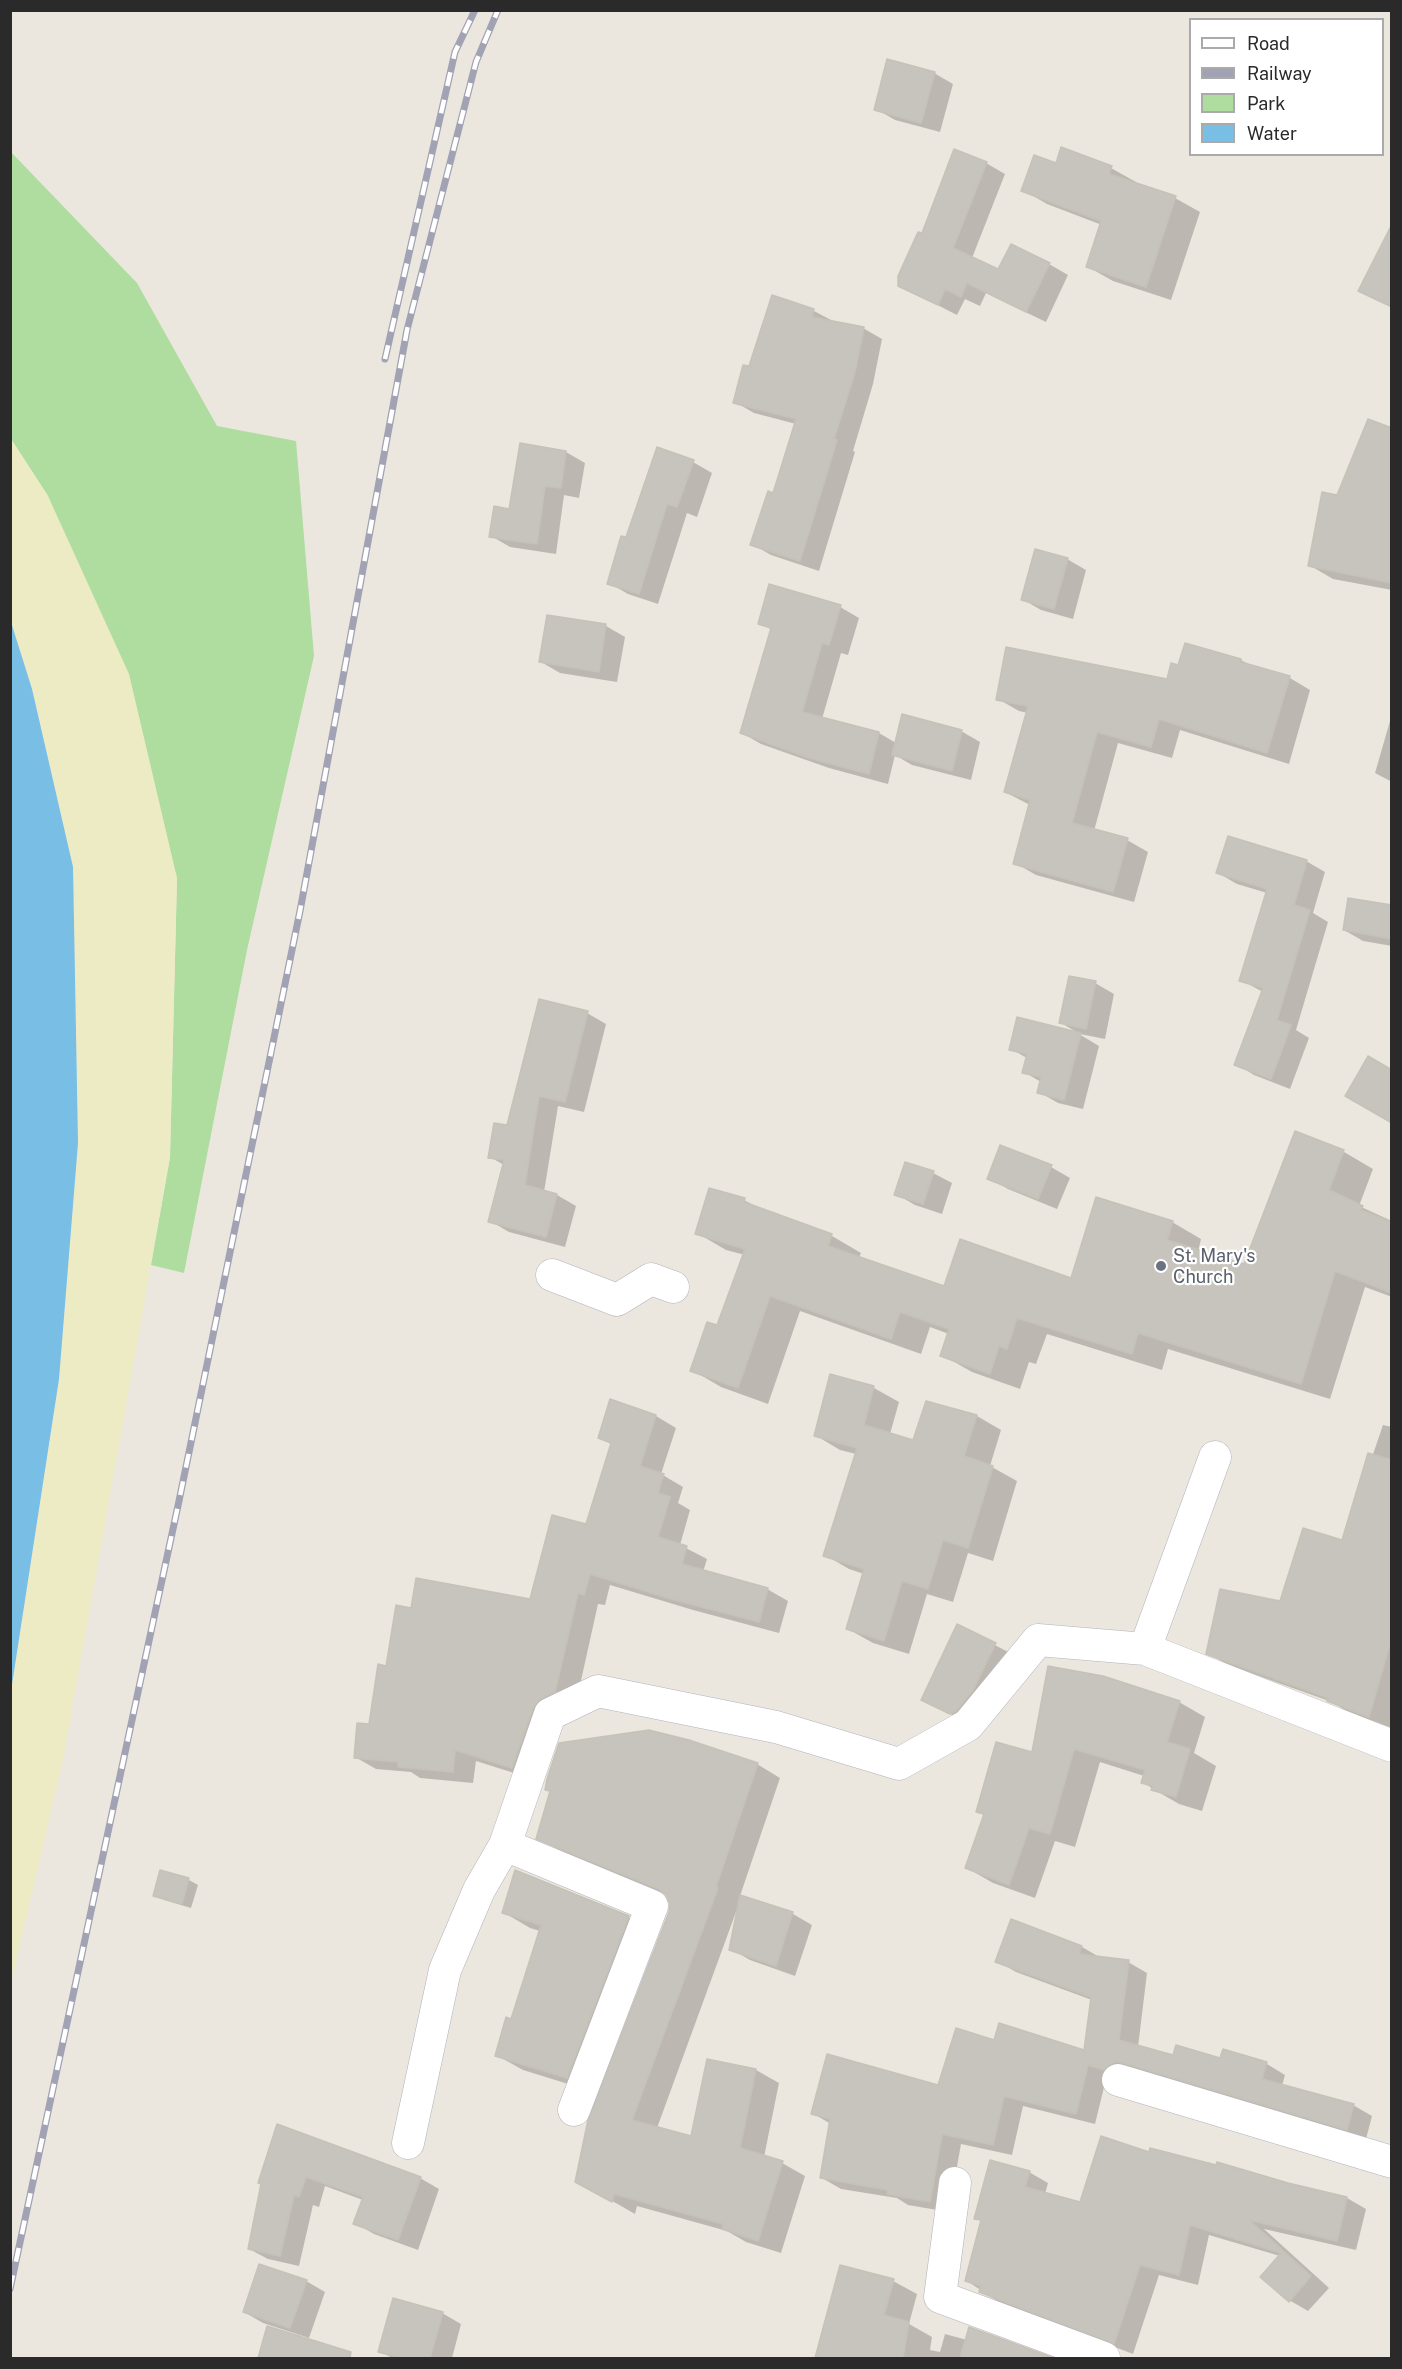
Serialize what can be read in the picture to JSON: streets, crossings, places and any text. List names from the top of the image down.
{
  "places": ["St. Mary's Church"],
  "legend": [
    "Road",
    "Railway",
    "Park",
    "Water"
  ]
}
